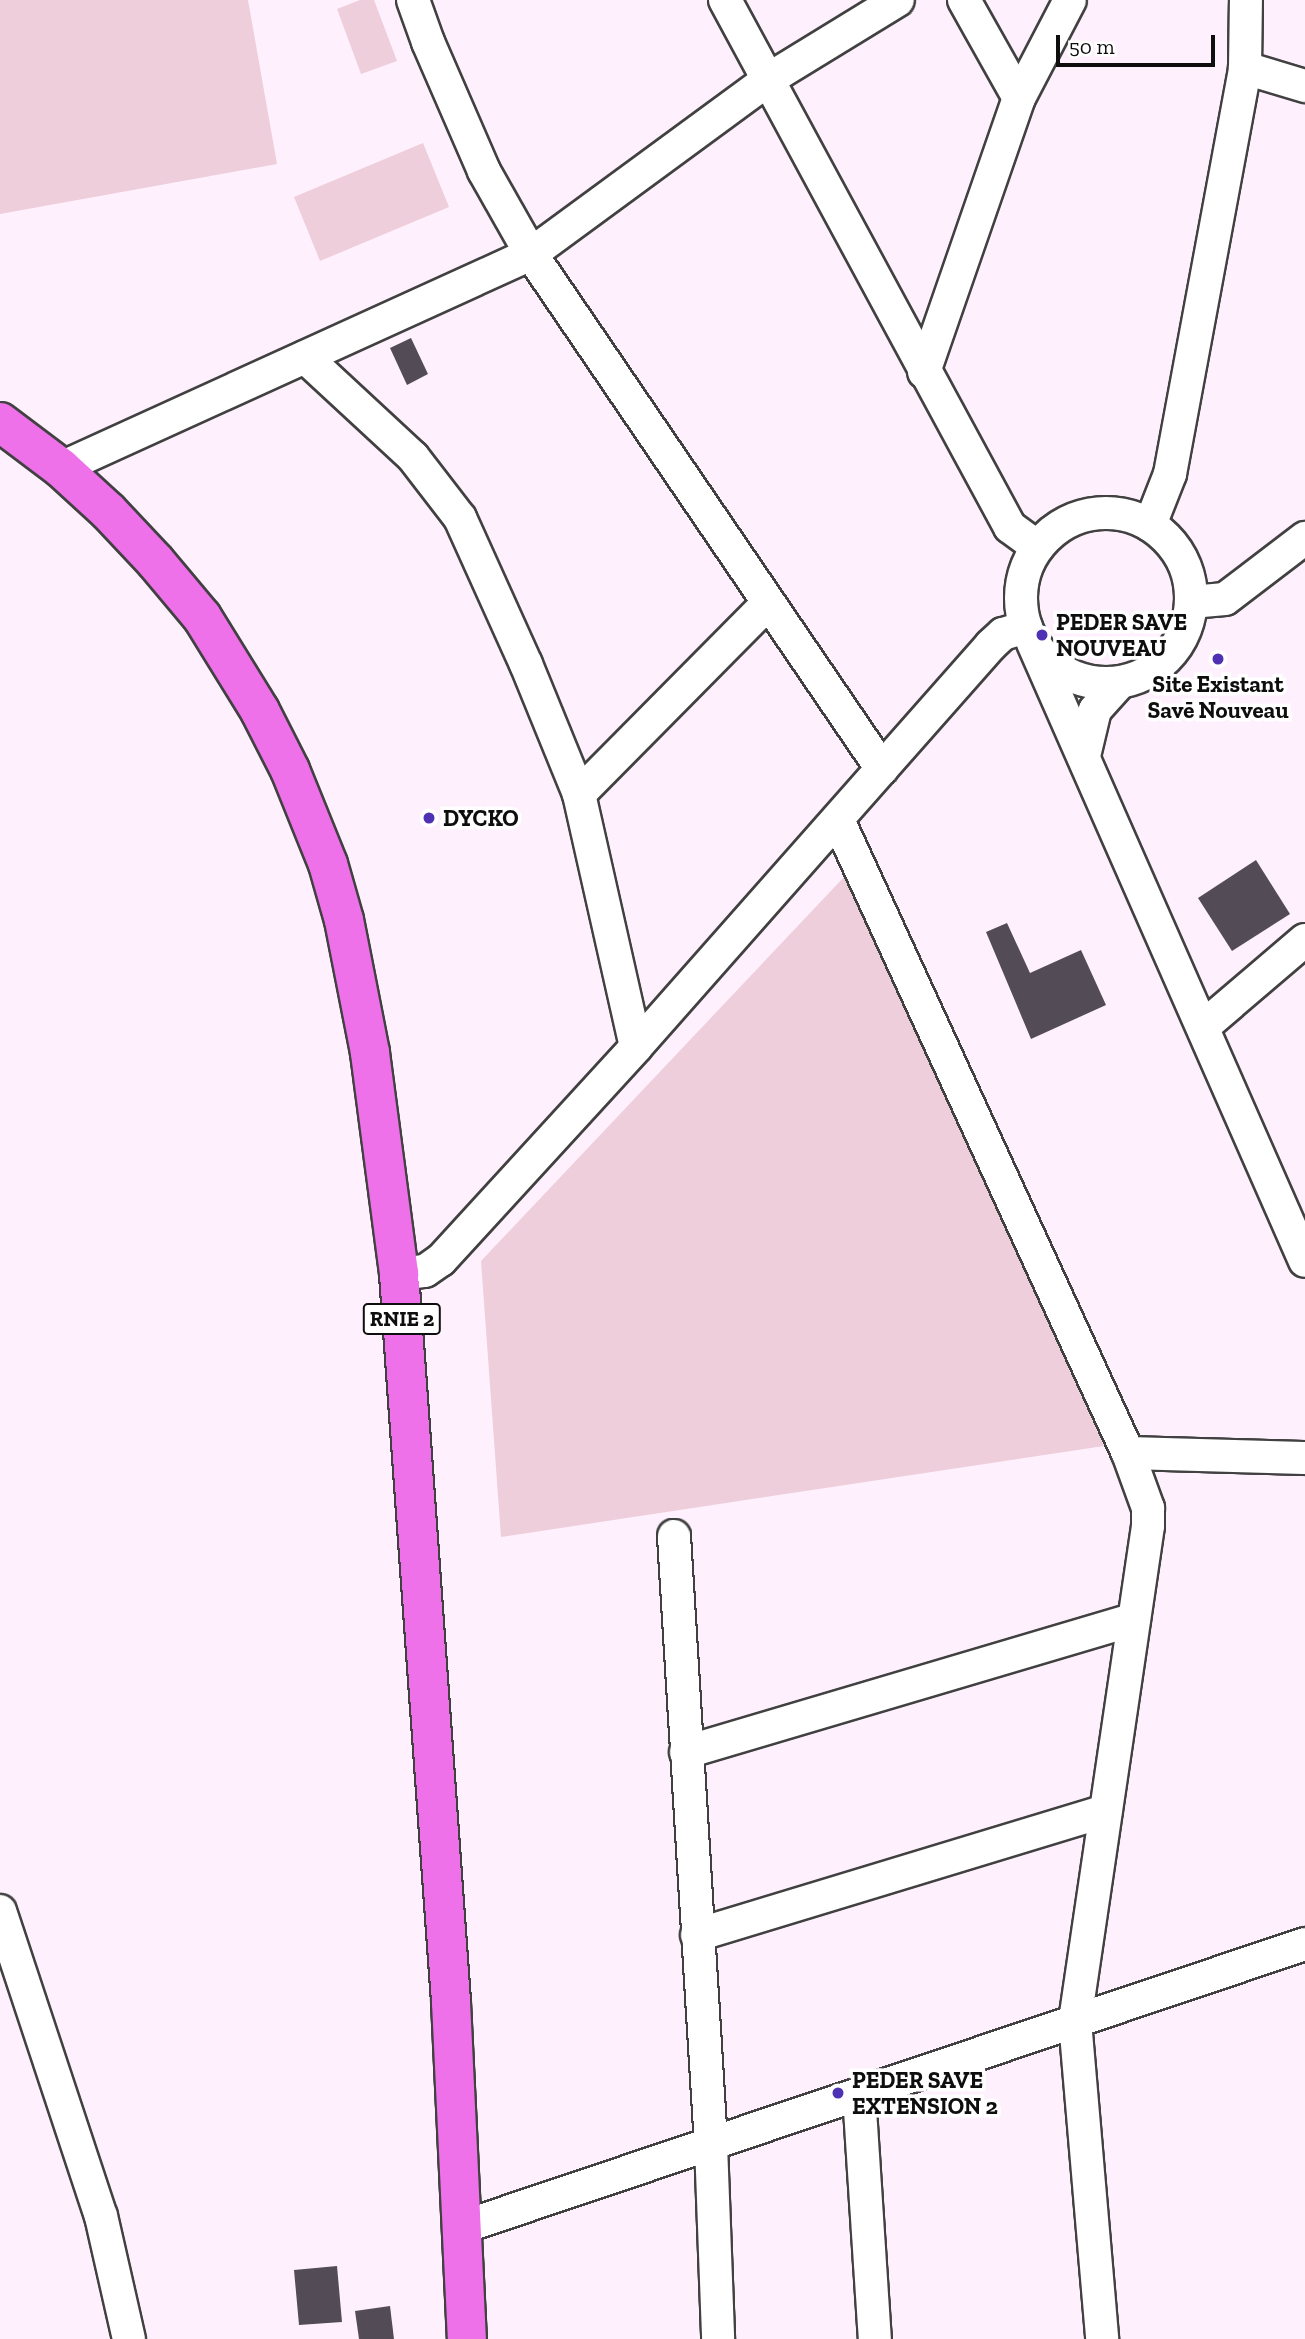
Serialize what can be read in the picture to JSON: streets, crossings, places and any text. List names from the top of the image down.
{
  "streets": {
    "main road": ["RNIE 2"]
  },
  "places": [
    "PEDER SAVE NOUVEAU",
    "Site Existant Savē Nouveau",
    "DYCKO",
    "PEDER SAVE EXTENSION 2"
  ],
  "scale_bar": "50 m"
}
